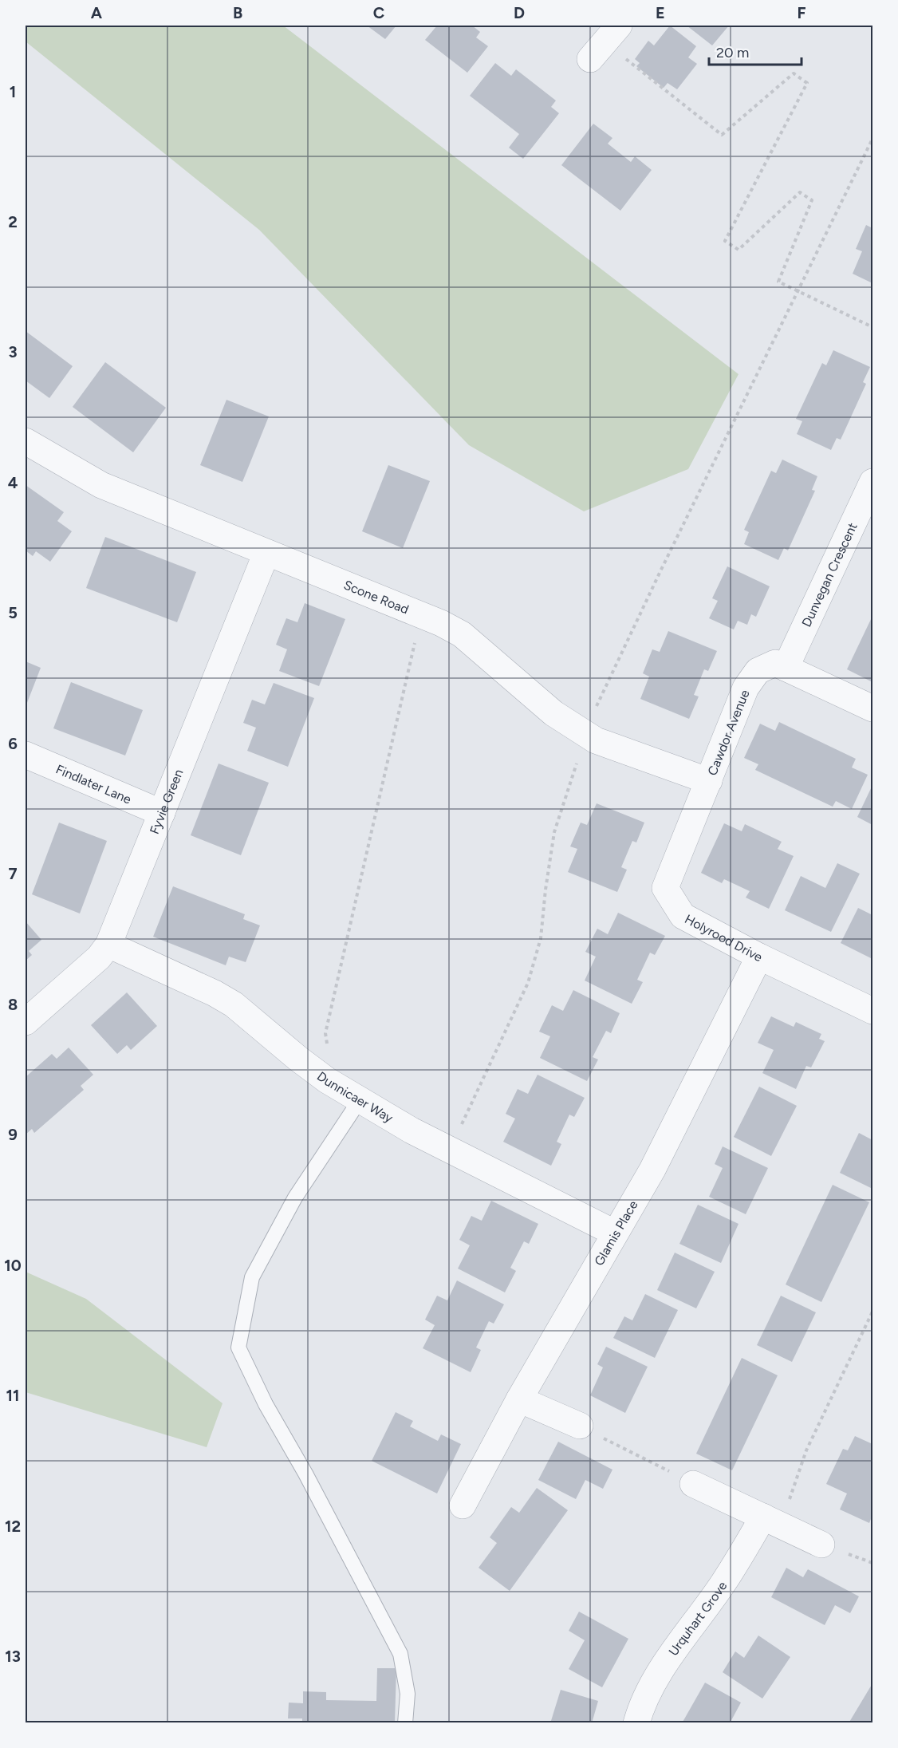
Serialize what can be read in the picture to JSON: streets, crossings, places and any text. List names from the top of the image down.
{
  "streets": {
    "street": [
      "Dunvegan Crescent",
      "Scone Road",
      "Cawdor Avenue",
      "Findlater Lane",
      "Fyvie Green",
      "Holyrood Drive",
      "Dunnicaer Way",
      "Glamis Place",
      "Urquhart Grove"
    ]
  },
  "crossings": [
    ["Dunvegan Crescent", "Cawdor Avenue"],
    ["Scone Road", "Cawdor Avenue"],
    ["Scone Road", "Fyvie Green"],
    ["Scone Road", "Holyrood Drive"],
    ["Cawdor Avenue", "Holyrood Drive"],
    ["Findlater Lane", "Fyvie Green"],
    ["Fyvie Green", "Dunnicaer Way"],
    ["Holyrood Drive", "Glamis Place"],
    ["Dunnicaer Way", "Glamis Place"]
  ],
  "scale_bar": "20 m",
  "grid": {
    "columns": [
      "A",
      "B",
      "C",
      "D",
      "E",
      "F"
    ],
    "rows": [
      "1",
      "2",
      "3",
      "4",
      "5",
      "6",
      "7",
      "8",
      "9",
      "10",
      "11",
      "12",
      "13"
    ]
  }
}
